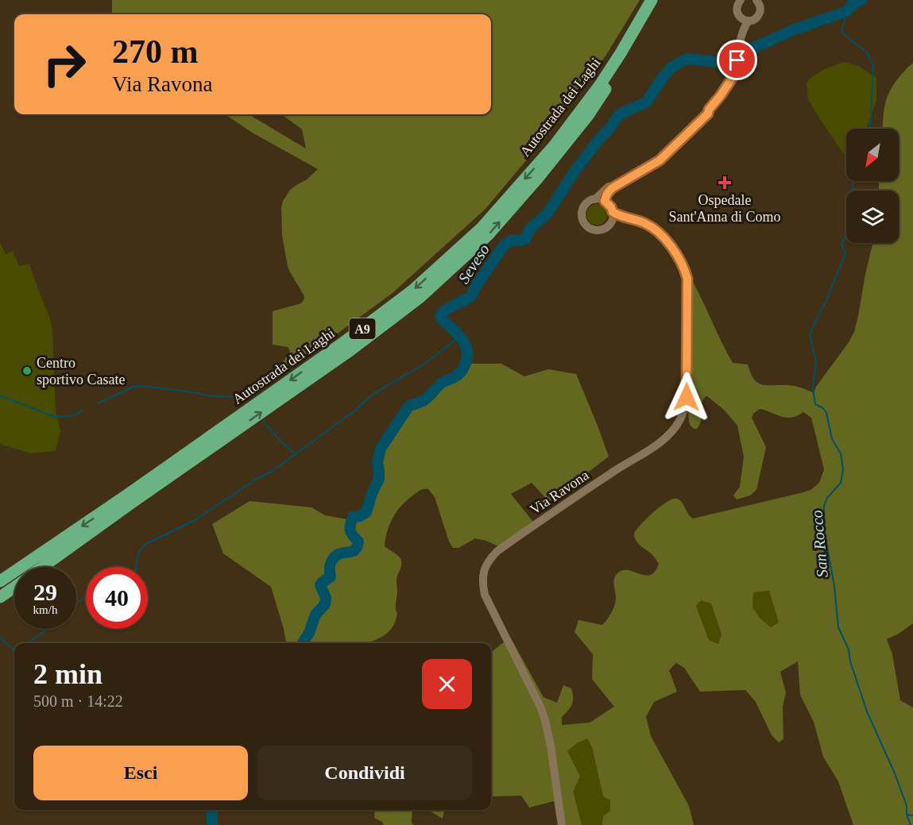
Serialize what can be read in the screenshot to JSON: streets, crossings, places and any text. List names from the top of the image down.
{
  "streets": {
    "highway": ["Autostrada dei Laghi", "A9"],
    "street": ["Via Ravona"]
  },
  "water": ["Seveso", "San Rocco"],
  "places": {
    "health": ["Ospedale Sant'Anna di Como"],
    "other": ["Centro sportivo Casate"]
  },
  "north": "bottom left",
  "page": {
    "turn": ["270 m", "Via Ravona"],
    "speed": "29 km/h",
    "limit": "40",
    "heading": ["2 min", "500 m · 14:22"],
    "buttons": ["Esci", "Condividi"]
  }
}
